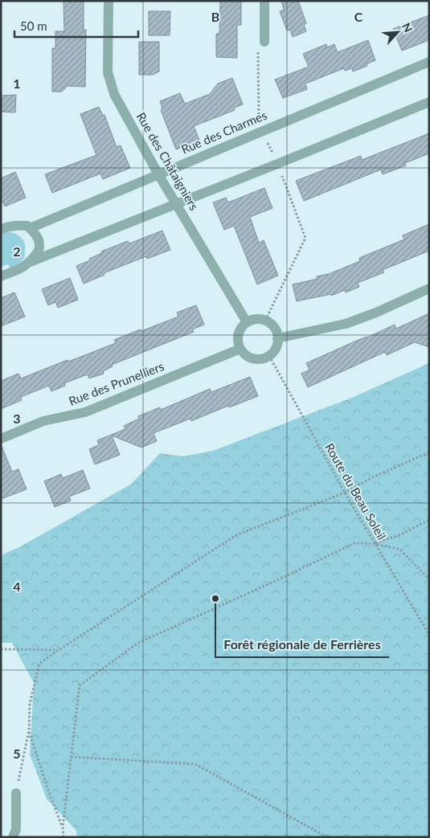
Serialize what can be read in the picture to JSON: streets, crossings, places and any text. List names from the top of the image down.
{
  "streets": {
    "street": ["Rue des Charmes", "Rue des Châtaigniers", "Rue des Prunelliers"],
    "path": ["Route du Beau Soleil"]
  },
  "crossings": [
    ["Rue des Charmes", "Rue des Châtaigniers"],
    ["Rue des Châtaigniers", "Rue des Prunelliers"],
    ["Rue des Châtaigniers", "Route du Beau Soleil"],
    ["Rue des Prunelliers", "Route du Beau Soleil"]
  ],
  "places": ["Forêt régionale de Ferrières"],
  "scale_bar": "50 m",
  "north": "top right",
  "grid": {
    "columns": ["B", "C"],
    "rows": [
      "1",
      "2",
      "3",
      "4",
      "5"
    ]
  }
}
